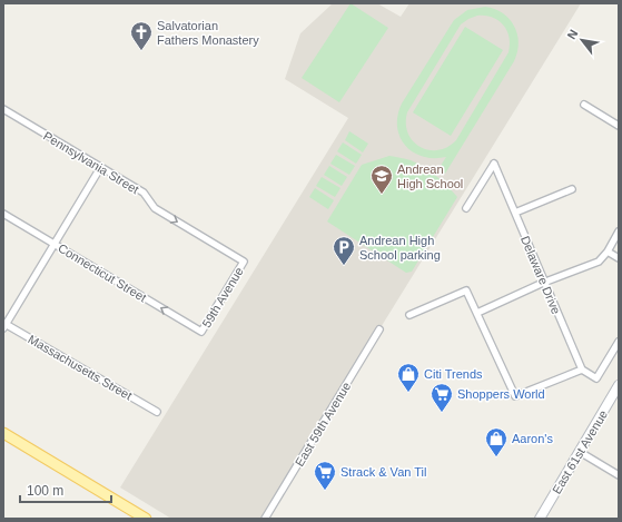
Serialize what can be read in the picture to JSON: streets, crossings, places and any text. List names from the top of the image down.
{
  "streets": {
    "main road": ["East 61st Avenue"],
    "street": [
      "Pennsylvania Street",
      "Connecticut Street",
      "Delaware Drive",
      "59th Avenue",
      "Massachusetts Street",
      "East 59th Avenue"
    ]
  },
  "crossings": [
    ["Pennsylvania Street", "59th Avenue"],
    ["Connecticut Street", "59th Avenue"]
  ],
  "one_way": ["Pennsylvania Street", "Connecticut Street"],
  "places": {
    "church": ["Salvatorian Fathers Monastery"],
    "school or university": ["Andrean High School"],
    "parking": ["Andrean High School parking"],
    "shop": ["Citi Trends", "Aaron's"],
    "supermarket": ["Shoppers World", "Strack & Van Til"]
  },
  "scale_bar": "100 m",
  "north": "top left"
}
